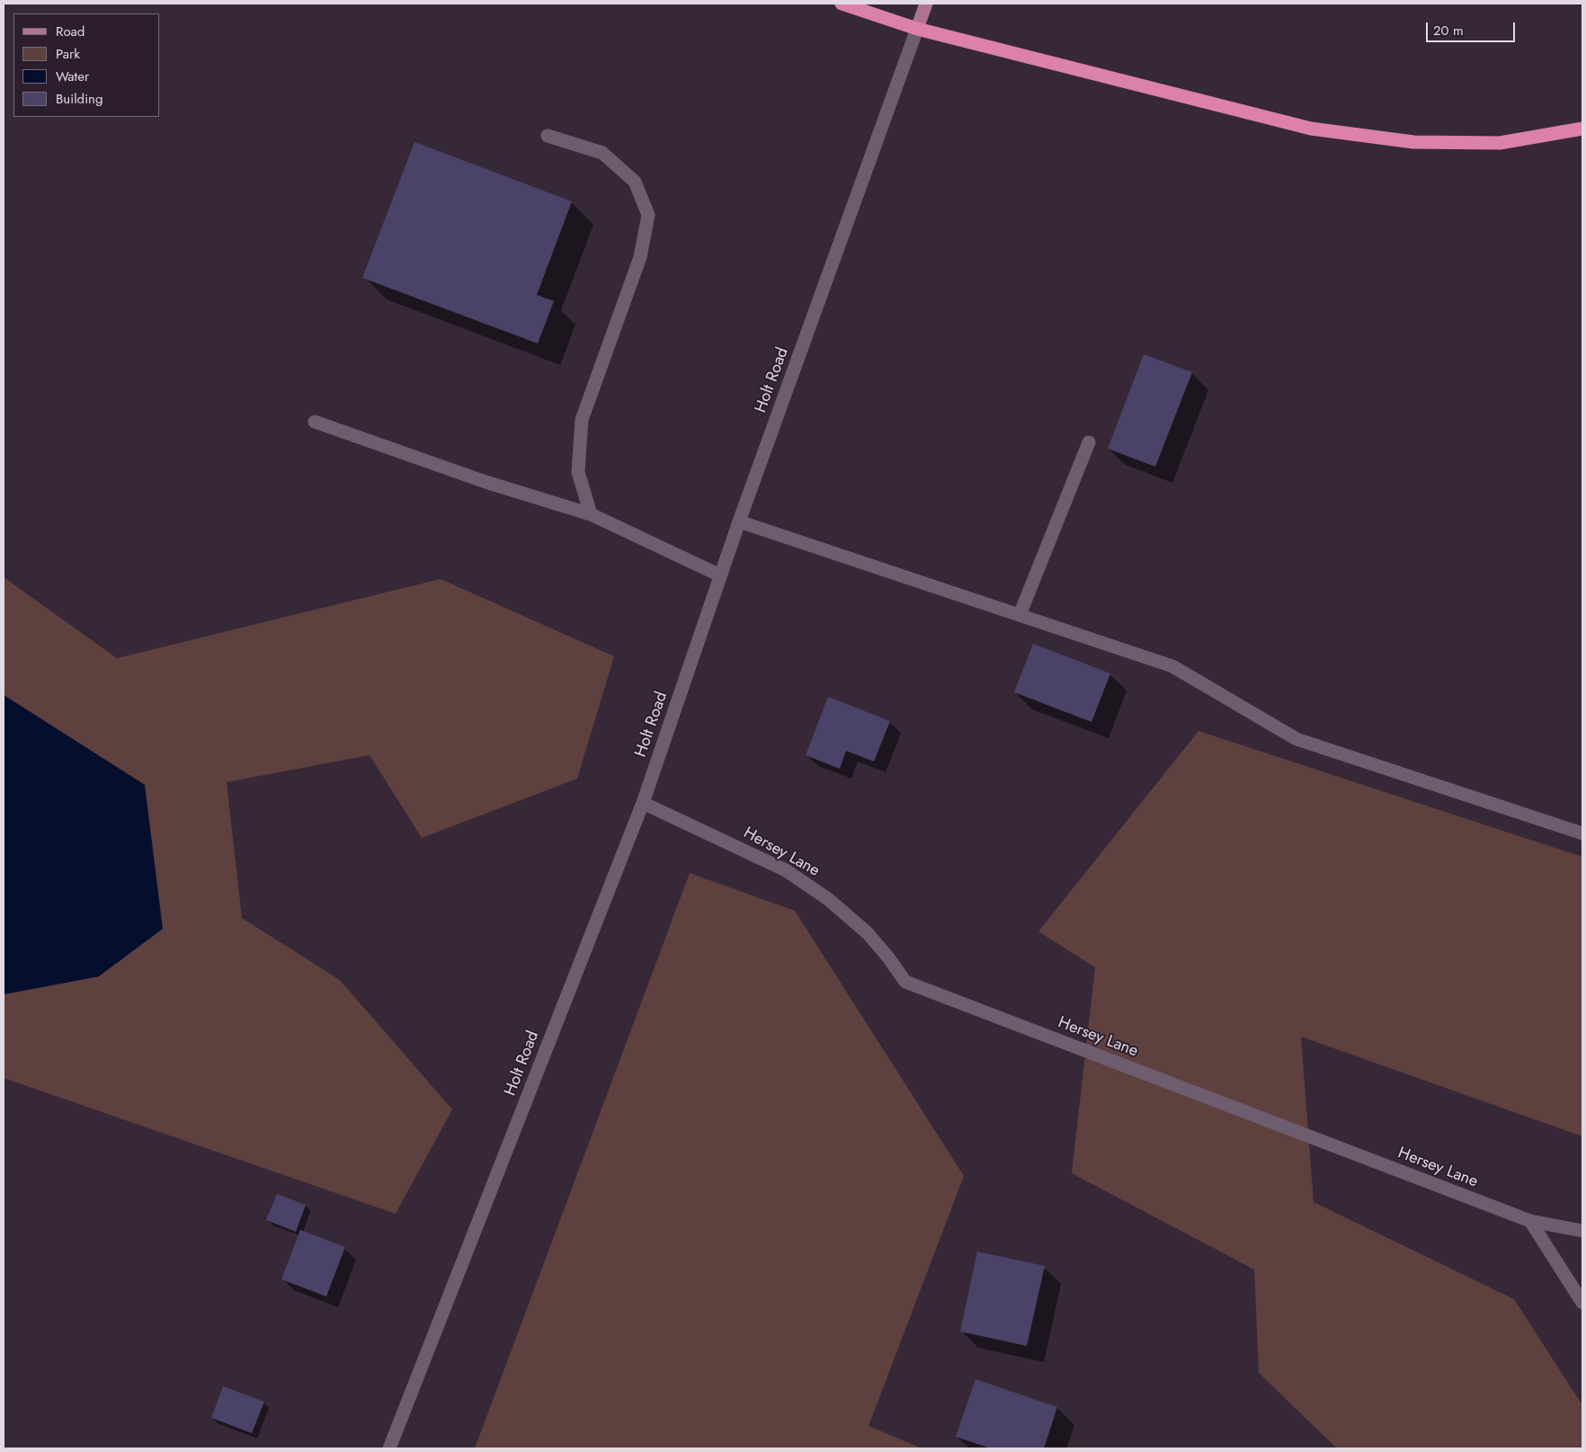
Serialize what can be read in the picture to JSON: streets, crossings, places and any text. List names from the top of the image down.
{
  "streets": {
    "main road": ["Holt Road"],
    "street": ["Hersey Lane"]
  },
  "crossings": [
    ["Holt Road", "Hersey Lane"]
  ],
  "legend": [
    "Road",
    "Park",
    "Water",
    "Building"
  ],
  "scale_bar": "20 m"
}
